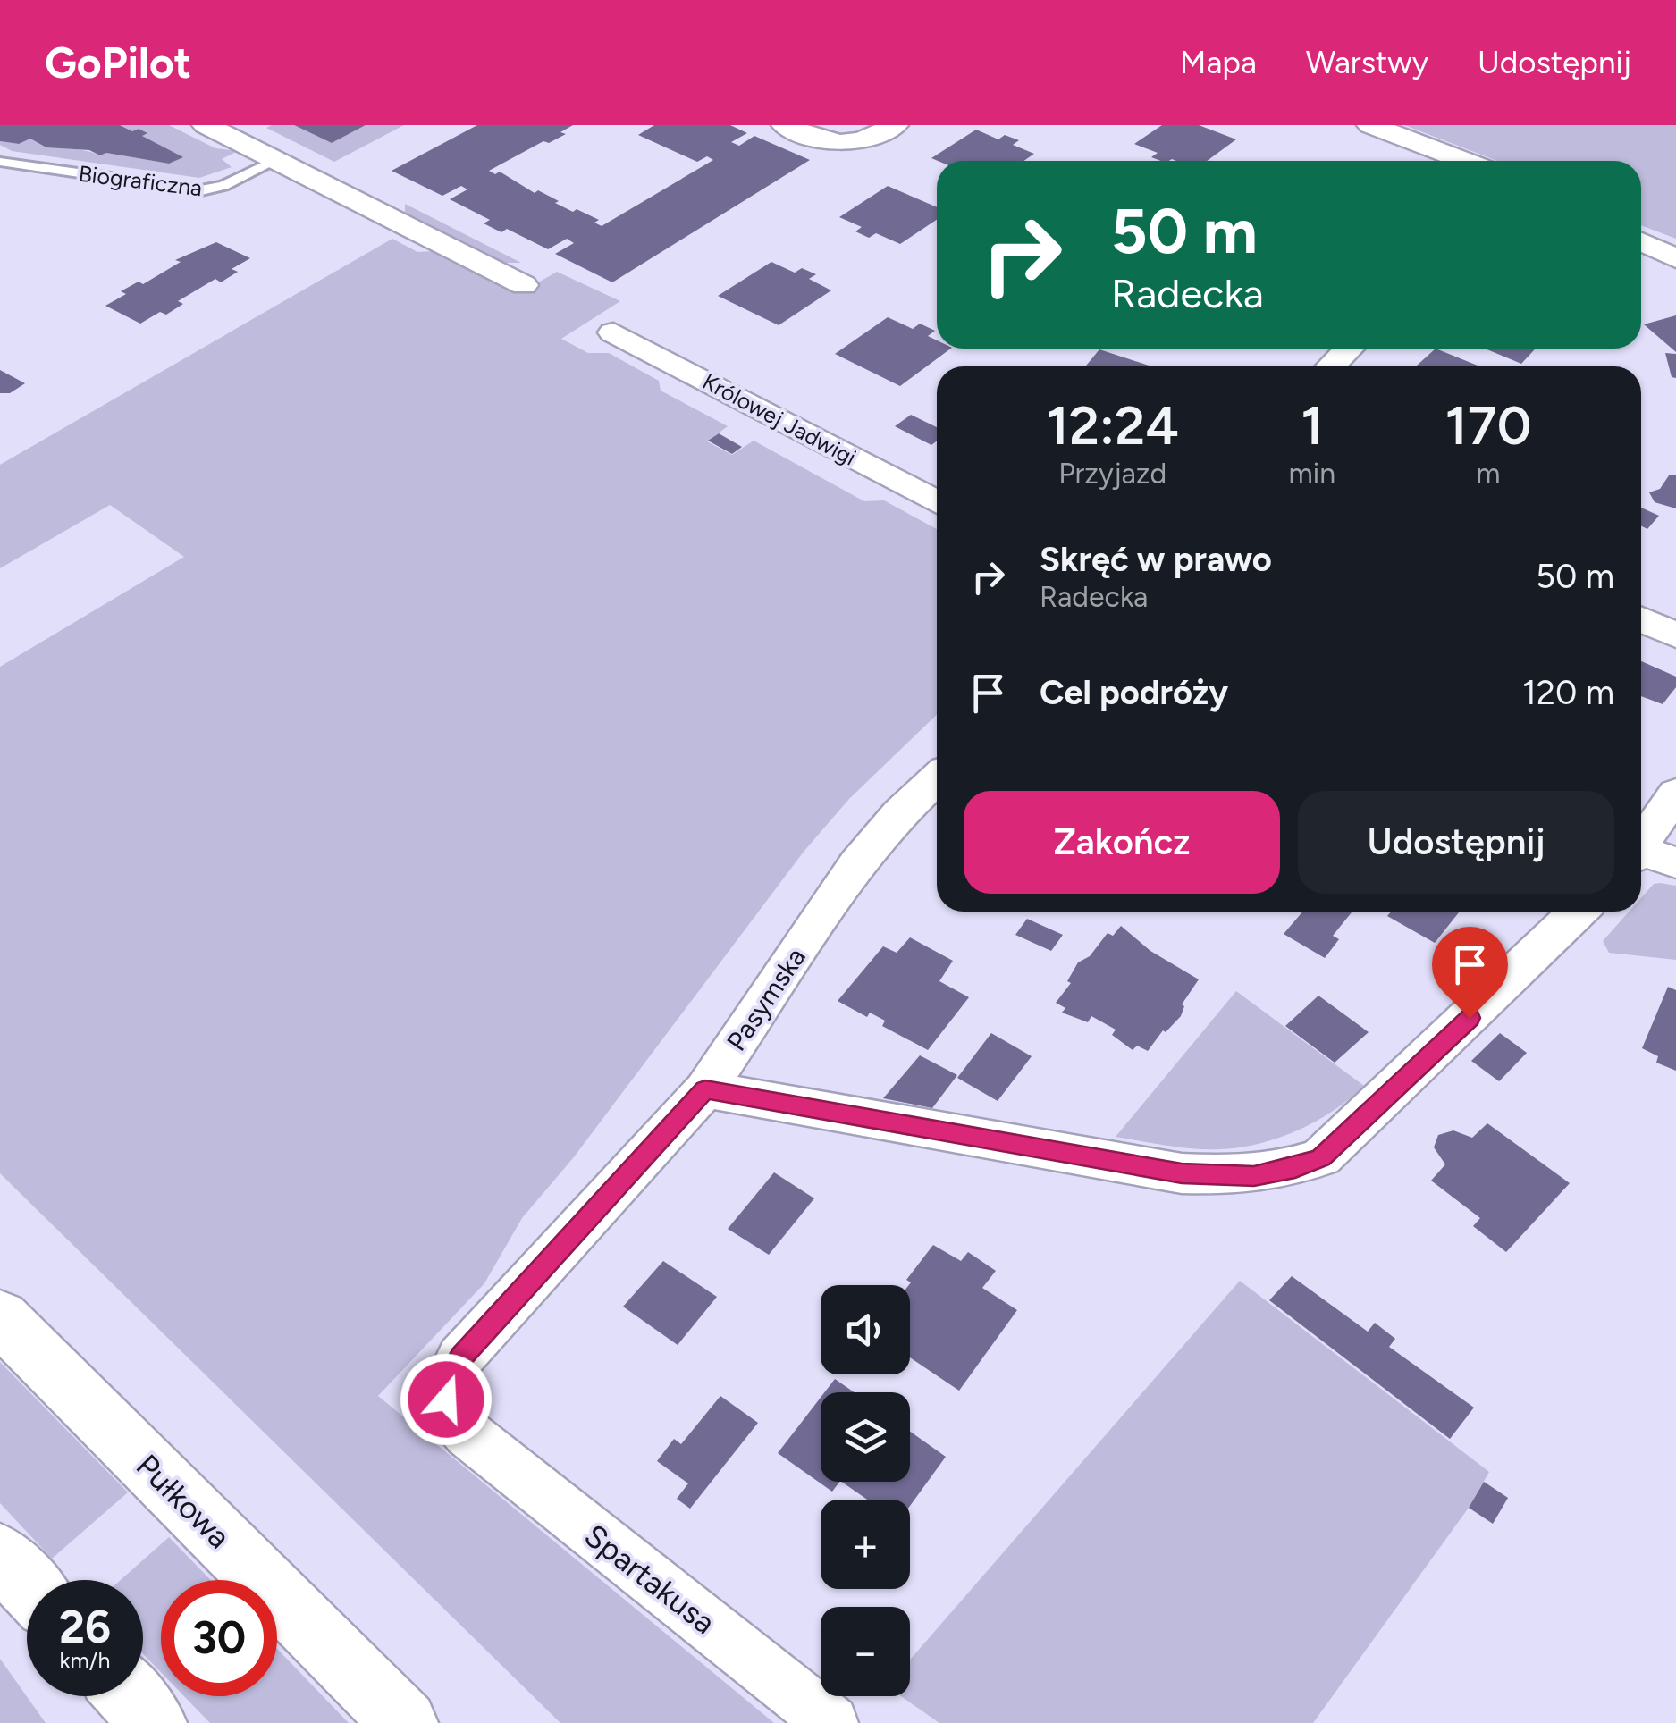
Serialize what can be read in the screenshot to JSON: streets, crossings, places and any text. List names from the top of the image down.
{
  "streets": {
    "highway": ["Pułkowa"],
    "street": ["Królowej Jadwigi", "Pasymska", "Spartakusa"],
    "lane": ["Biograficzna"]
  },
  "crossings": [
    ["Pasymska", "Spartakusa"]
  ],
  "page": {
    "header": "GoPilot",
    "nav": ["Mapa", "Warstwy", "Udostępnij"],
    "turn": ["50 m", "Radecka"],
    "eta": [
      "12:24",
      "Przyjazd",
      "1",
      "min",
      "170",
      "m"
    ],
    "list": [
      {
        "name": "Skręć w prawo",
        "note": "Radecka",
        "value": "50 m"
      },
      {
        "name": "Cel podróży",
        "value": "120 m"
      }
    ],
    "buttons": ["Zakończ", "Udostępnij"],
    "map_buttons": ["+", "−"],
    "speed": "26 km/h",
    "limit": "30"
  }
}
